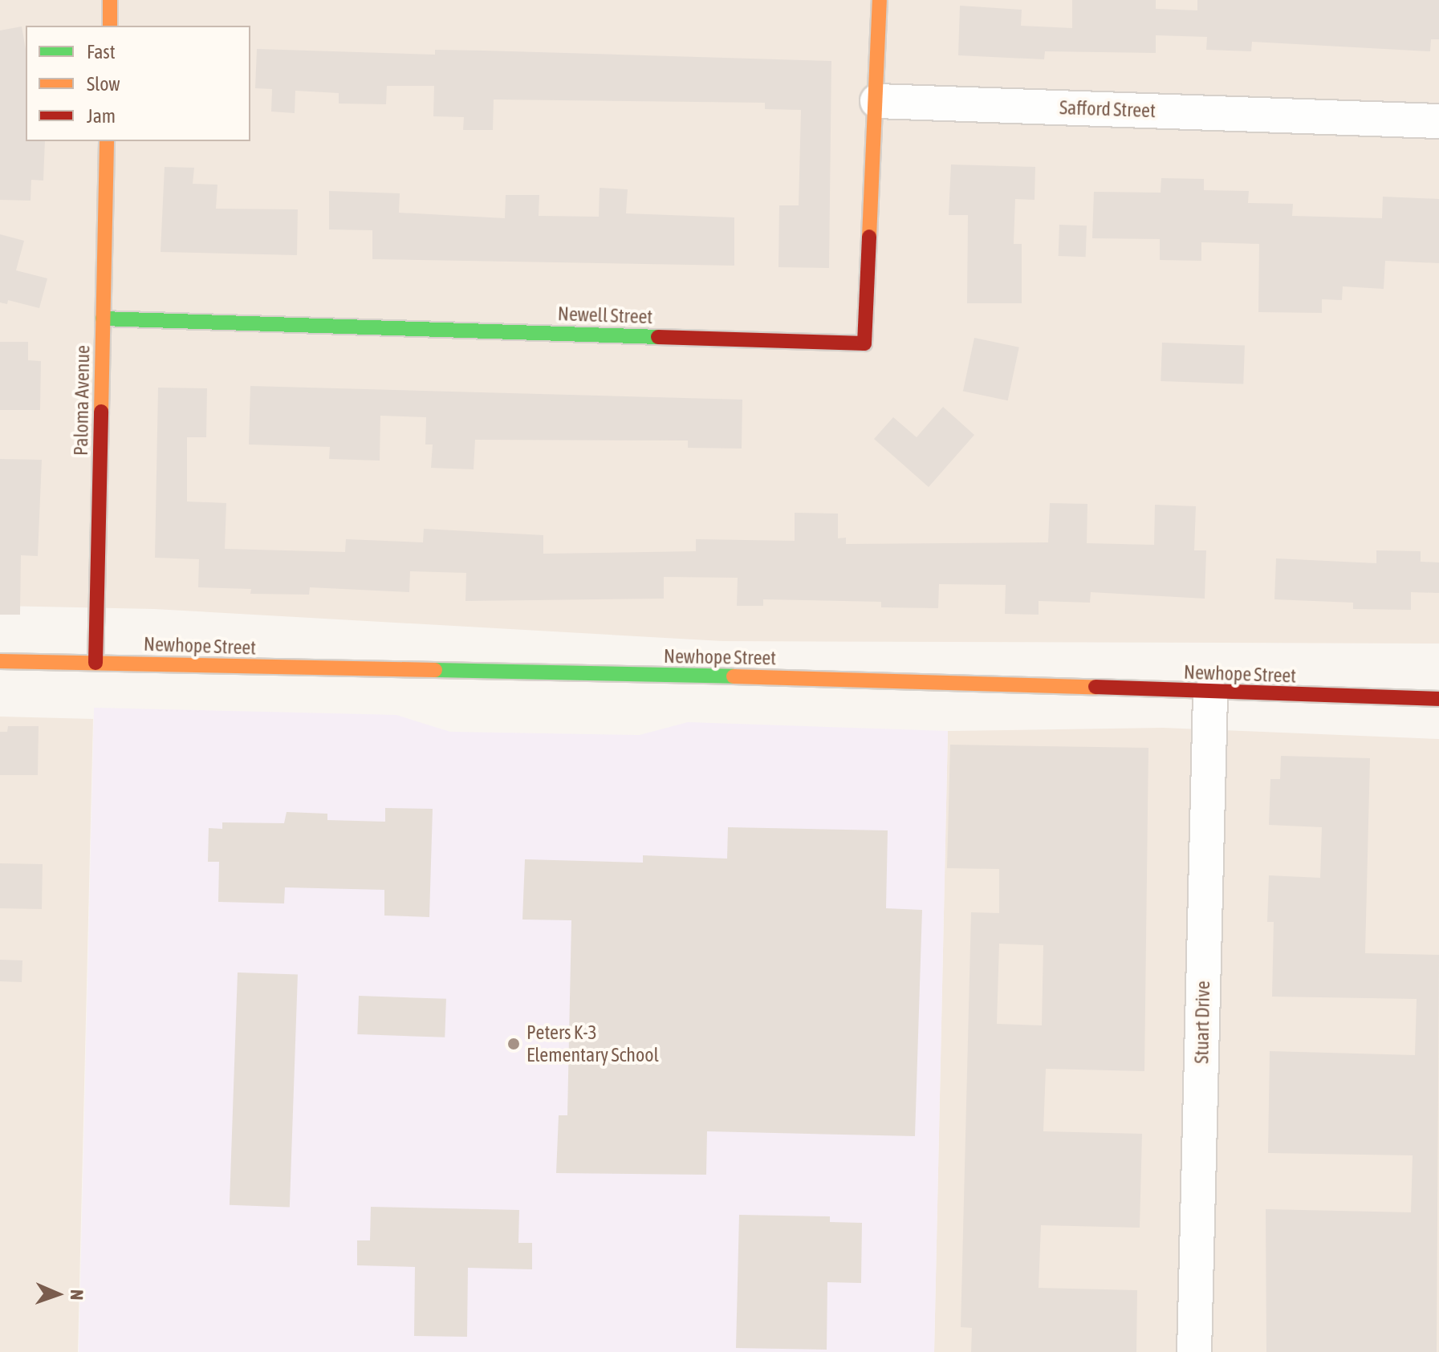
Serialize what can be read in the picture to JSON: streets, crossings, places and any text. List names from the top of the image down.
{
  "streets": {
    "street": [
      "Safford Street",
      "Newell Street",
      "Paloma Avenue",
      "Newhope Street",
      "Stuart Drive"
    ]
  },
  "crossings": [
    ["Safford Street", "Newell Street"],
    ["Newell Street", "Paloma Avenue"],
    ["Paloma Avenue", "Newhope Street"],
    ["Newhope Street", "Stuart Drive"]
  ],
  "places": ["Peters K-3 Elementary School"],
  "legend": ["Fast", "Slow", "Jam"],
  "north": "right"
}
